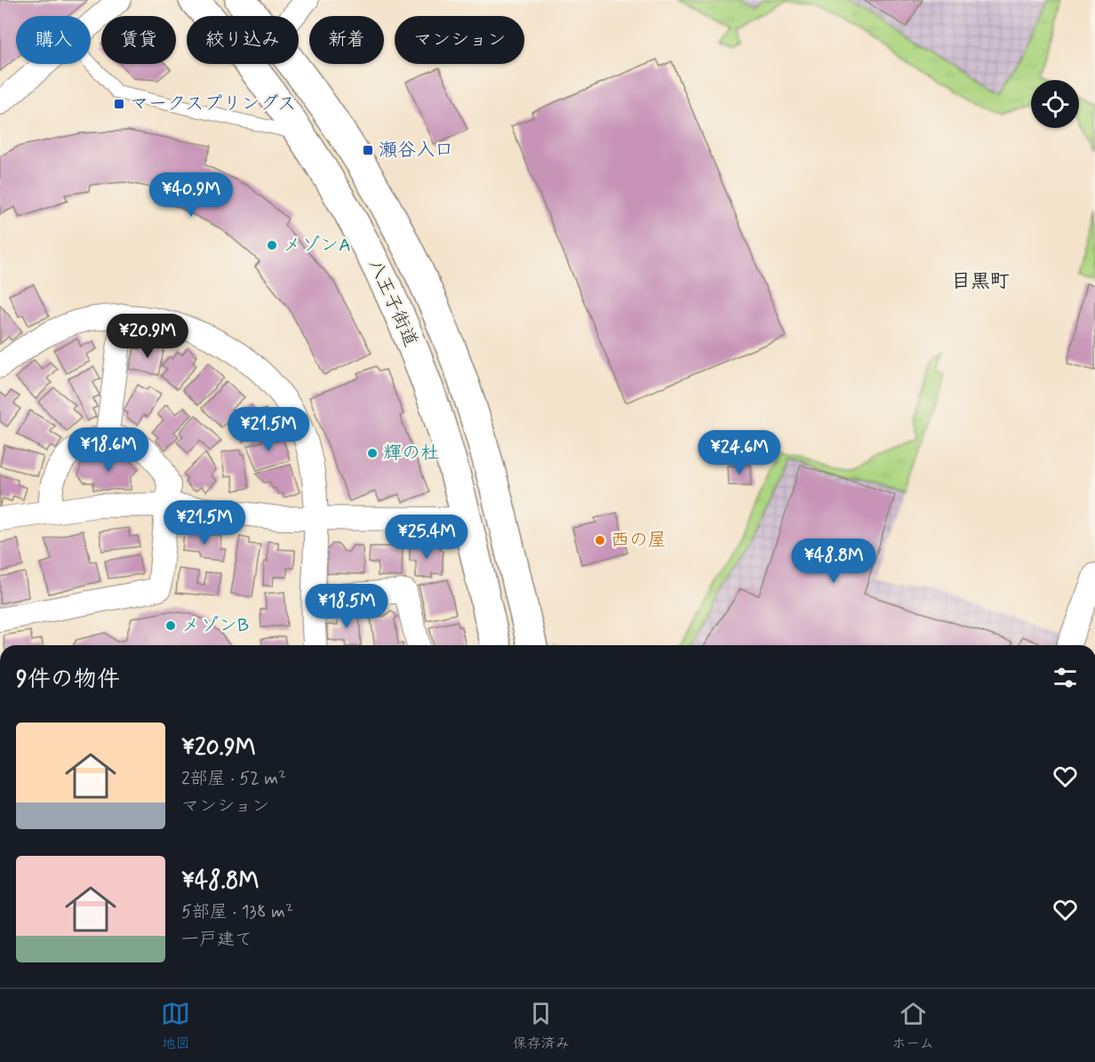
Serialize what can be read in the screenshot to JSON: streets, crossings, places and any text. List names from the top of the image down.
{
  "streets": {
    "street": ["八王子街道"]
  },
  "districts": ["目黒町"],
  "places": {
    "transit": ["マークスプリングス", "瀬谷入口"],
    "other": [
      "メゾンA",
      "輝の杜",
      "西の屋",
      "メゾンB"
    ]
  },
  "page": {
    "chip": [
      "購入",
      "賃貸",
      "絞り込み",
      "新着",
      "マンション"
    ],
    "price": [
      "¥40.9M",
      "¥20.9M",
      "¥21.5M",
      "¥18.6M",
      "¥24.6M",
      "¥21.5M",
      "¥25.4M",
      "¥48.8M",
      "¥18.5M"
    ],
    "heading": "9件の物件",
    "list": [
      {
        "name": "¥20.9M",
        "note": "2部屋 · 52 m² · マンション"
      },
      {
        "name": "¥48.8M",
        "note": "5部屋 · 138 m² · 一戸建て"
      }
    ],
    "tabs": ["地図", "保存済み", "ホーム"]
  }
}
